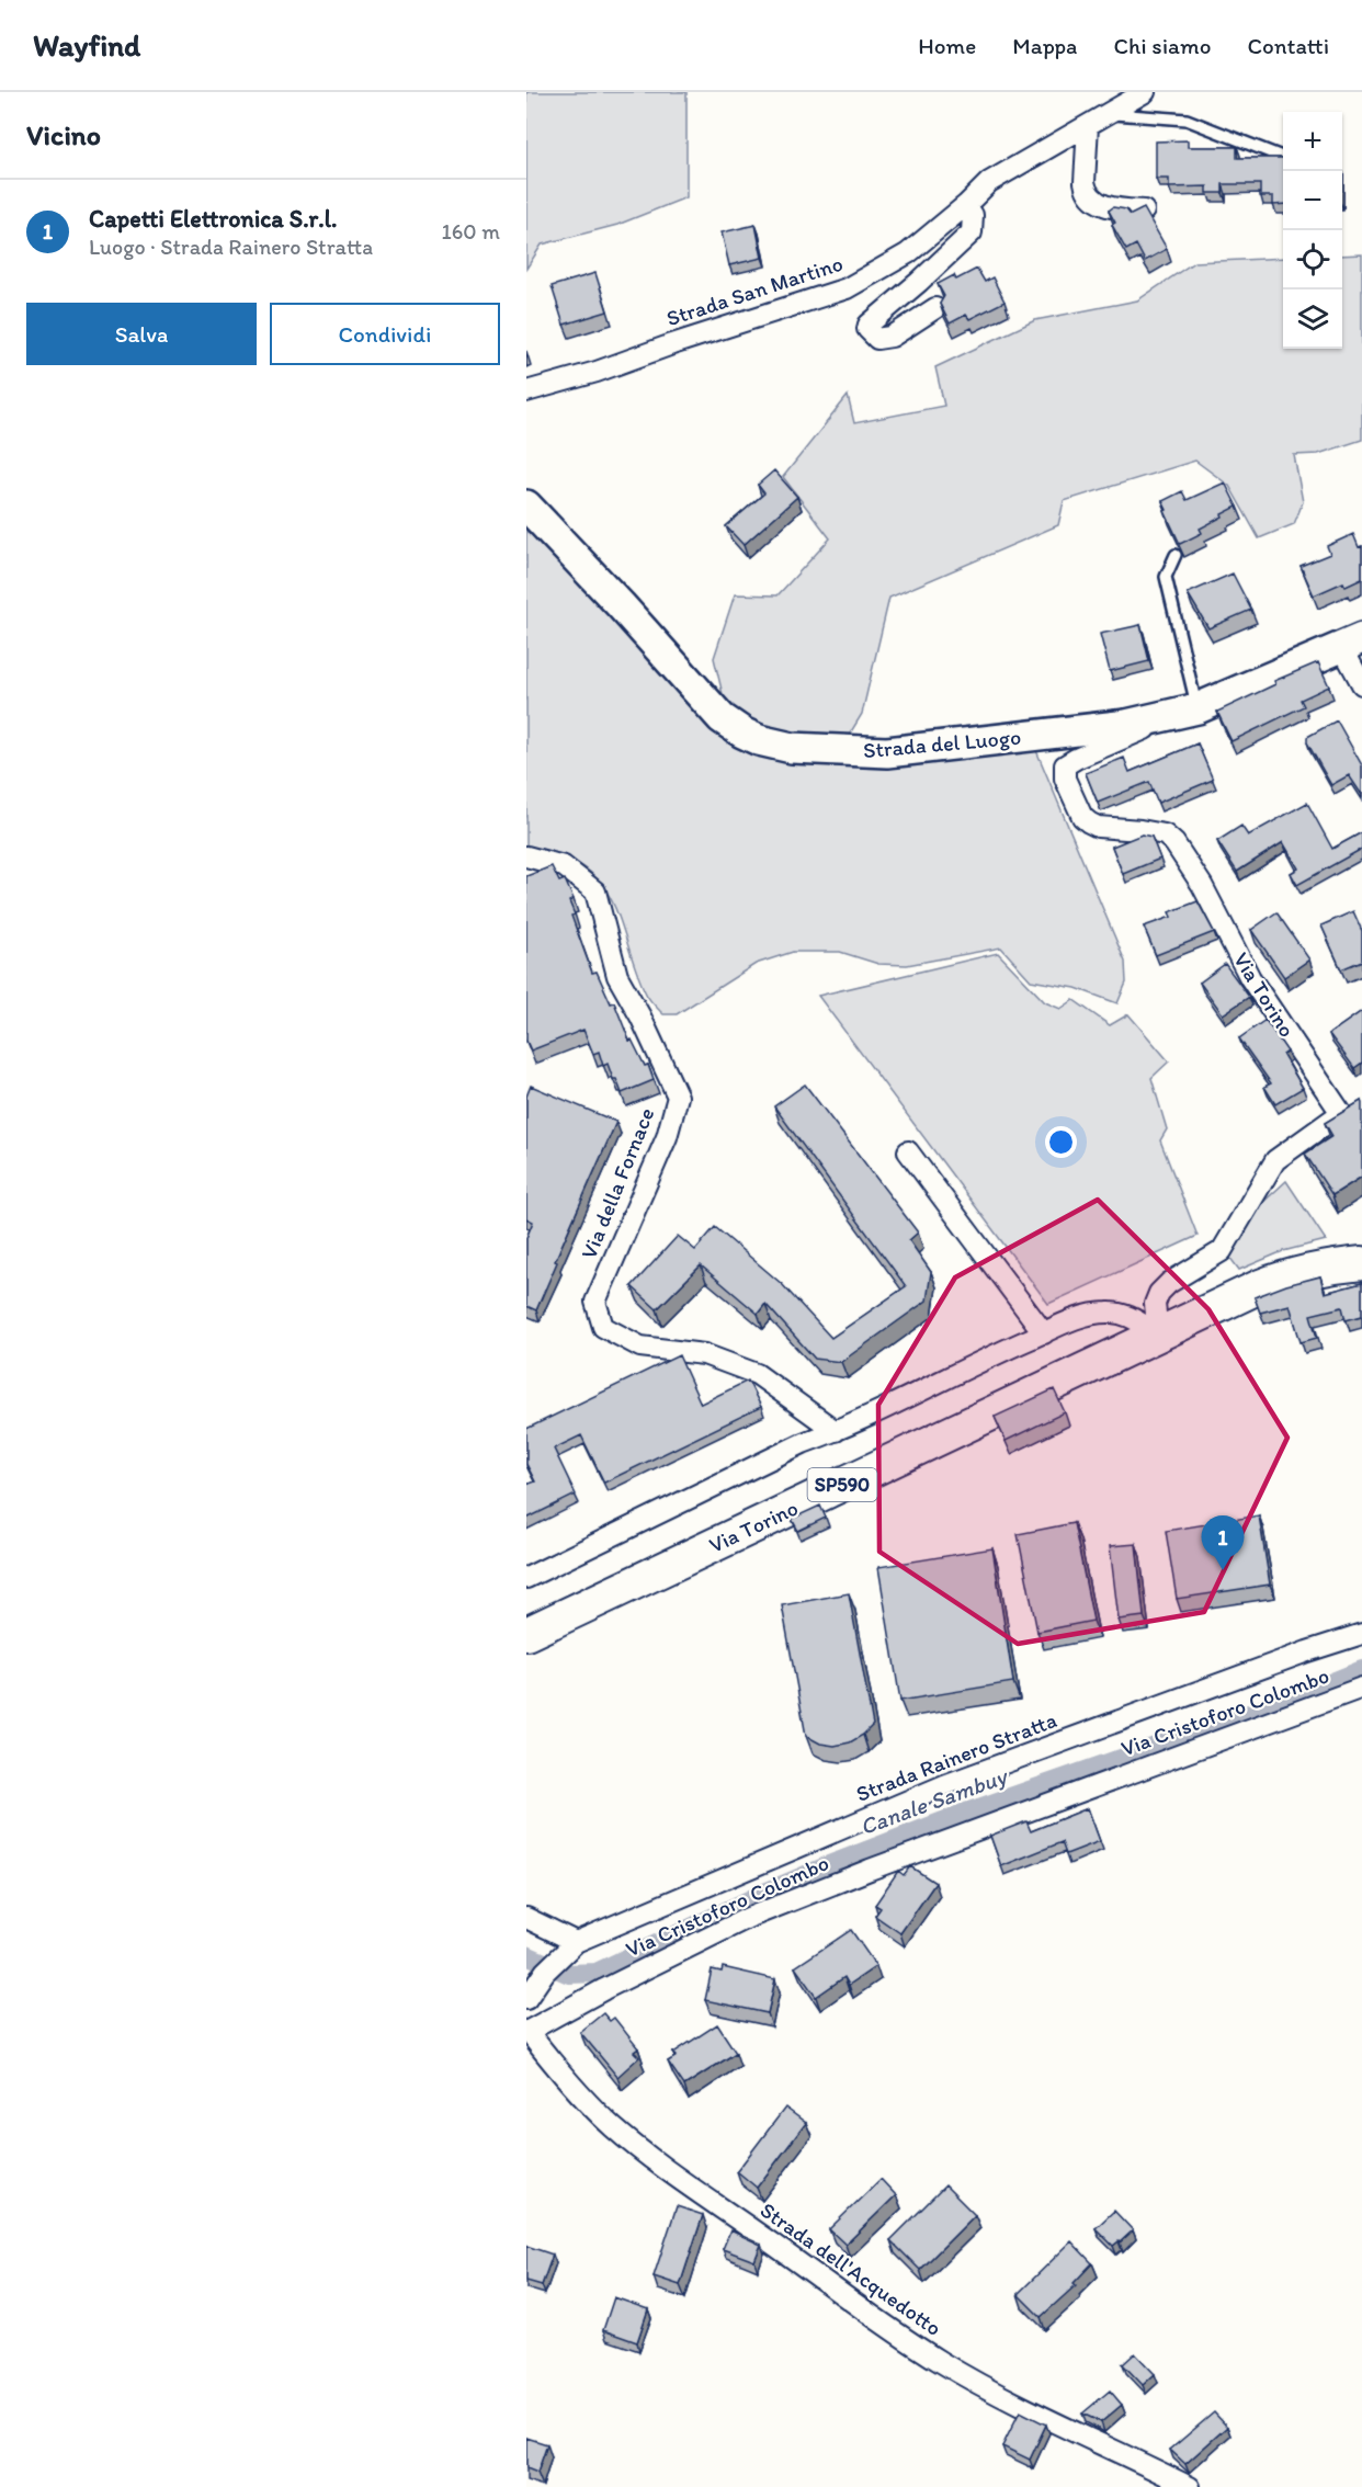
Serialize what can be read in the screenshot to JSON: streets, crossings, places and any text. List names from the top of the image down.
{
  "streets": {
    "main road": ["Via Torino", "SP590"],
    "street": [
      "Strada San Martino",
      "Strada del Luogo",
      "Via della Fornace",
      "Via Cristoforo Colombo",
      "Strada Rainero Stratta",
      "Strada dell'Acquedotto"
    ]
  },
  "crossings": [
    ["Strada del Luogo", "Via Torino"],
    ["Via Cristoforo Colombo", "Strada dell'Acquedotto"]
  ],
  "water": ["Canale Sambuy"],
  "page": {
    "header": "Wayfind",
    "nav": [
      "Home",
      "Mappa",
      "Chi siamo",
      "Contatti"
    ],
    "heading": "Vicino",
    "map_buttons": ["+", "−"],
    "list": [
      {
        "mark": "1",
        "name": "Capetti Elettronica S.r.l.",
        "note": "Luogo · Strada Rainero Stratta",
        "value": "160 m"
      }
    ],
    "buttons": ["Salva", "Condividi"],
    "pins": "1"
  }
}
